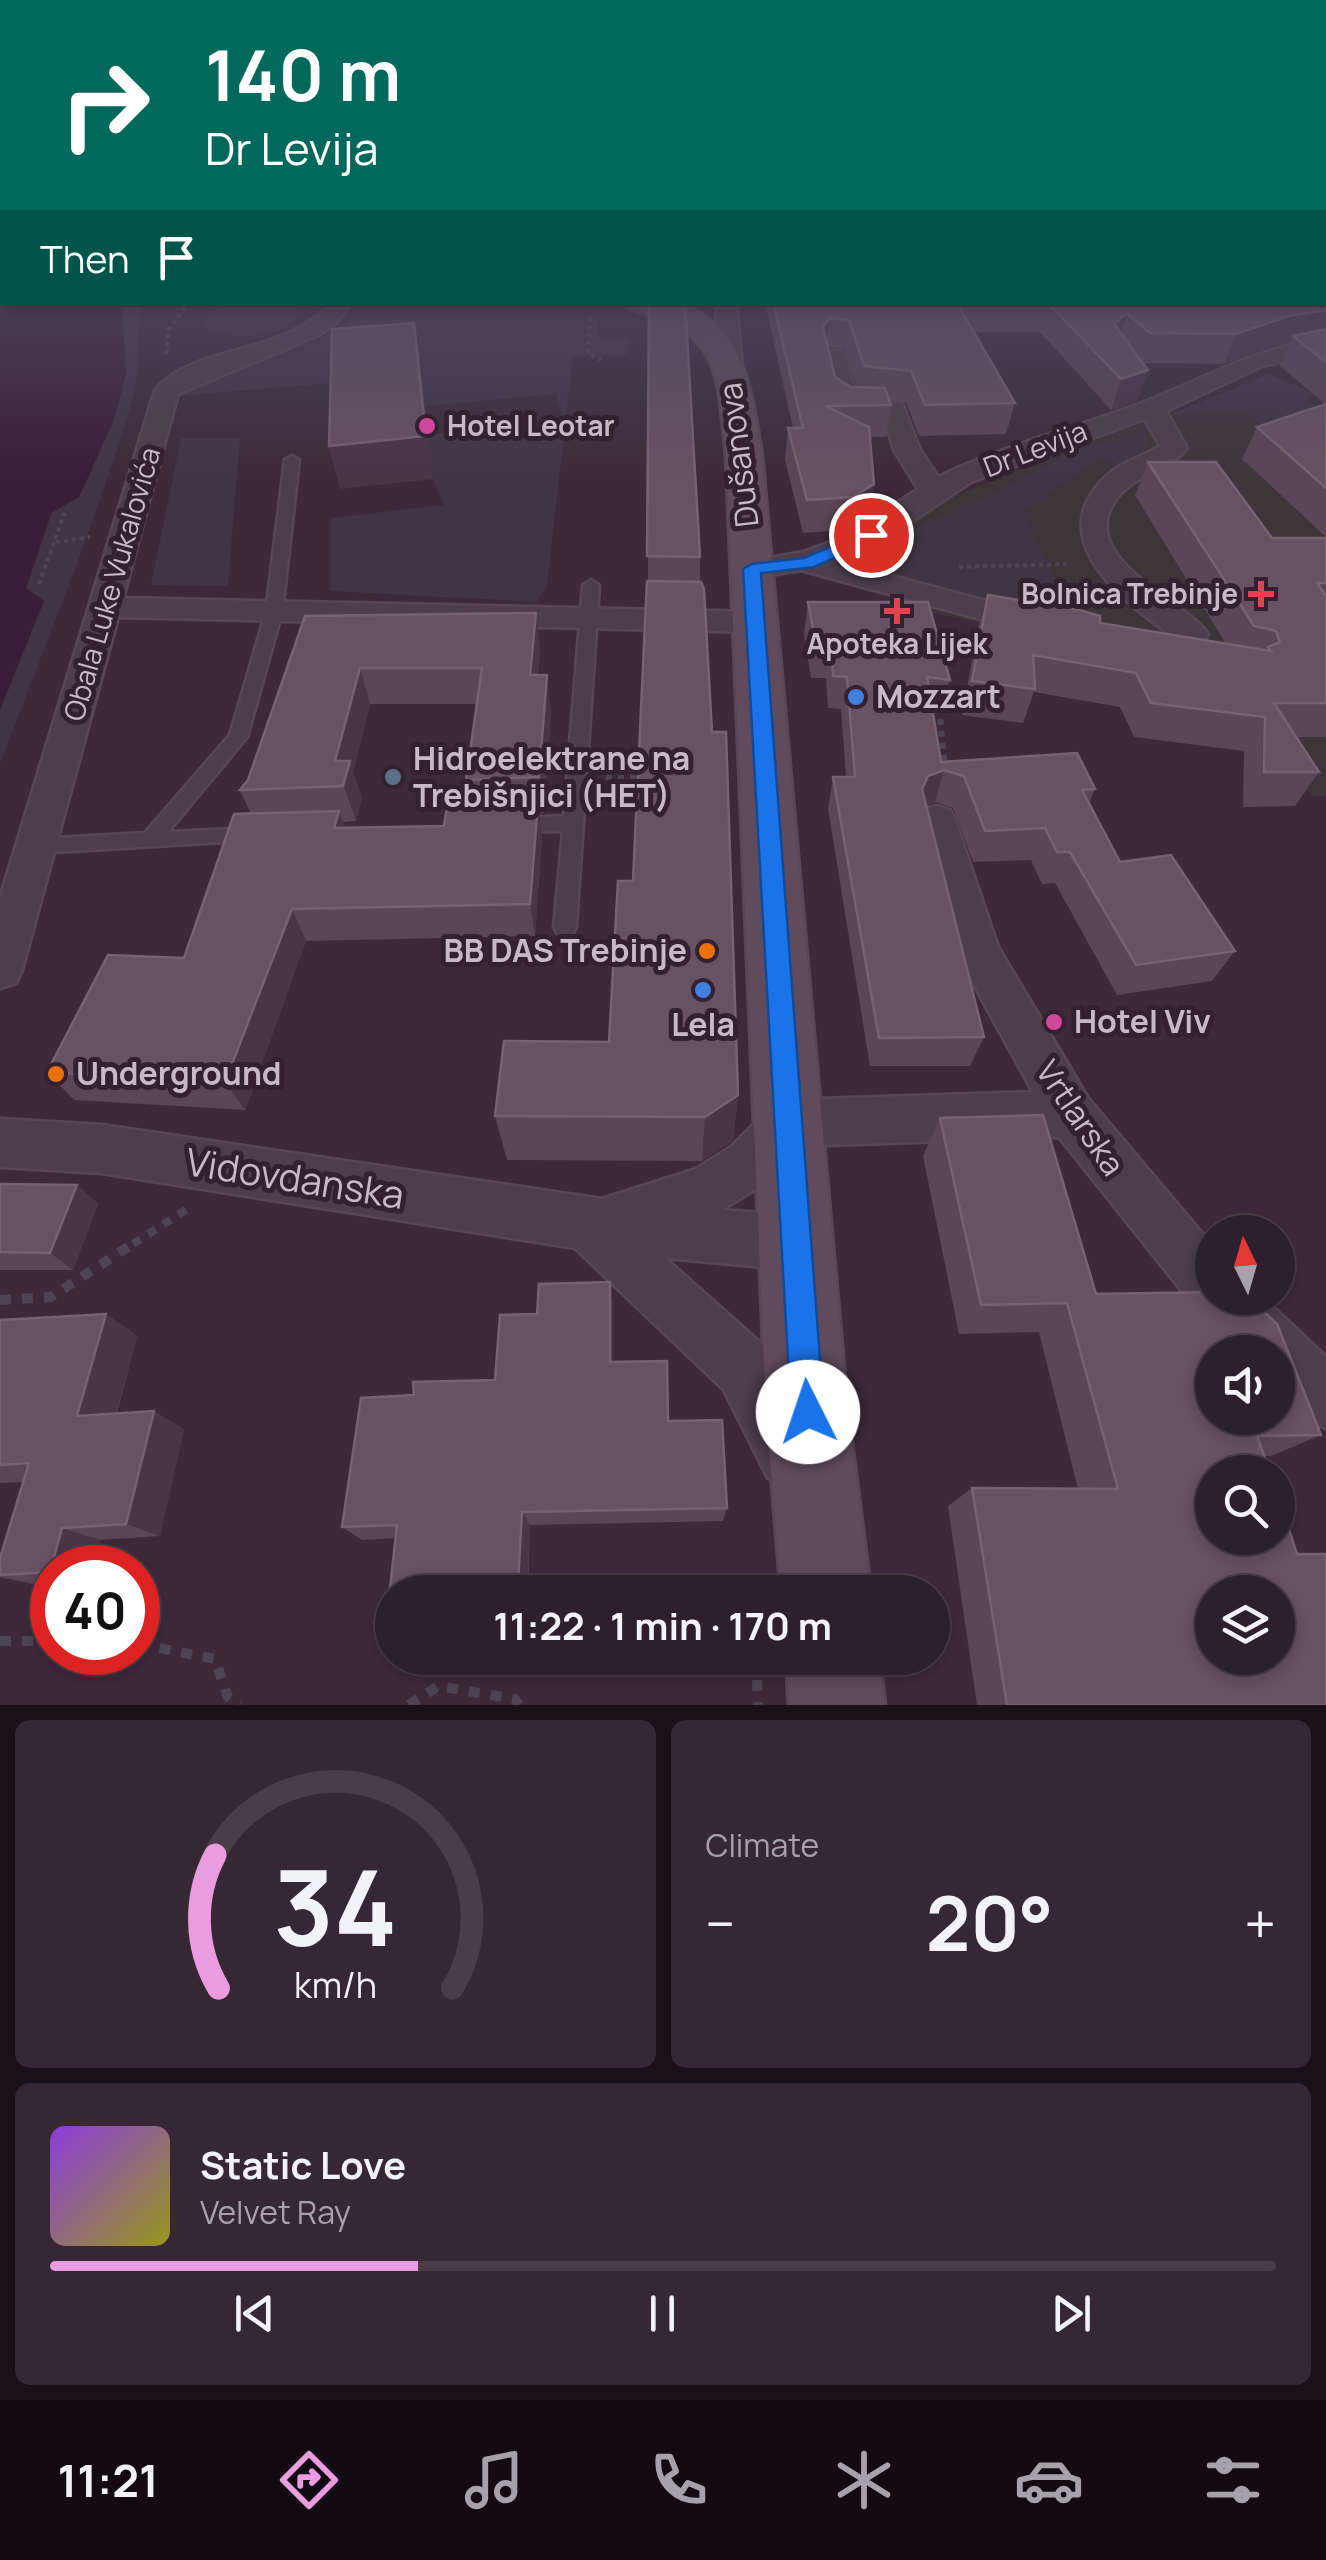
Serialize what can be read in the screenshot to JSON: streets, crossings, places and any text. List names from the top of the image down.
{
  "streets": {
    "street": [
      "Dr Levija",
      "Dušanova",
      "Obala Luke Vukalovića",
      "Vrtlarska",
      "Vidovdanska"
    ]
  },
  "crossings": [
    ["Dr Levija", "Dušanova"],
    ["Dr Levija", "Obala Luke Vukalovića"],
    ["Dušanova", "Vidovdanska"]
  ],
  "places": {
    "other": [
      "Hotel Leotar",
      "Mozzart",
      "Hidroelektrane na Trebišnjici (HET)",
      "BB DAS Trebinje",
      "Lela",
      "Hotel Viv",
      "Underground"
    ],
    "health": ["Bolnica Trebinje", "Apoteka Lijek"]
  },
  "north": "top",
  "page": {
    "turn": ["140 m", "Dr Levija"],
    "then": "Then",
    "limit": "40",
    "trip": "11:22 · 1 min · 170 m",
    "tile": "Climate",
    "heat": ["−", "20°", "+"],
    "song": ["Static Love", "Velvet Ray"],
    "tabs": "11:21",
    "gauge": ["34", "km/h"]
  }
}
